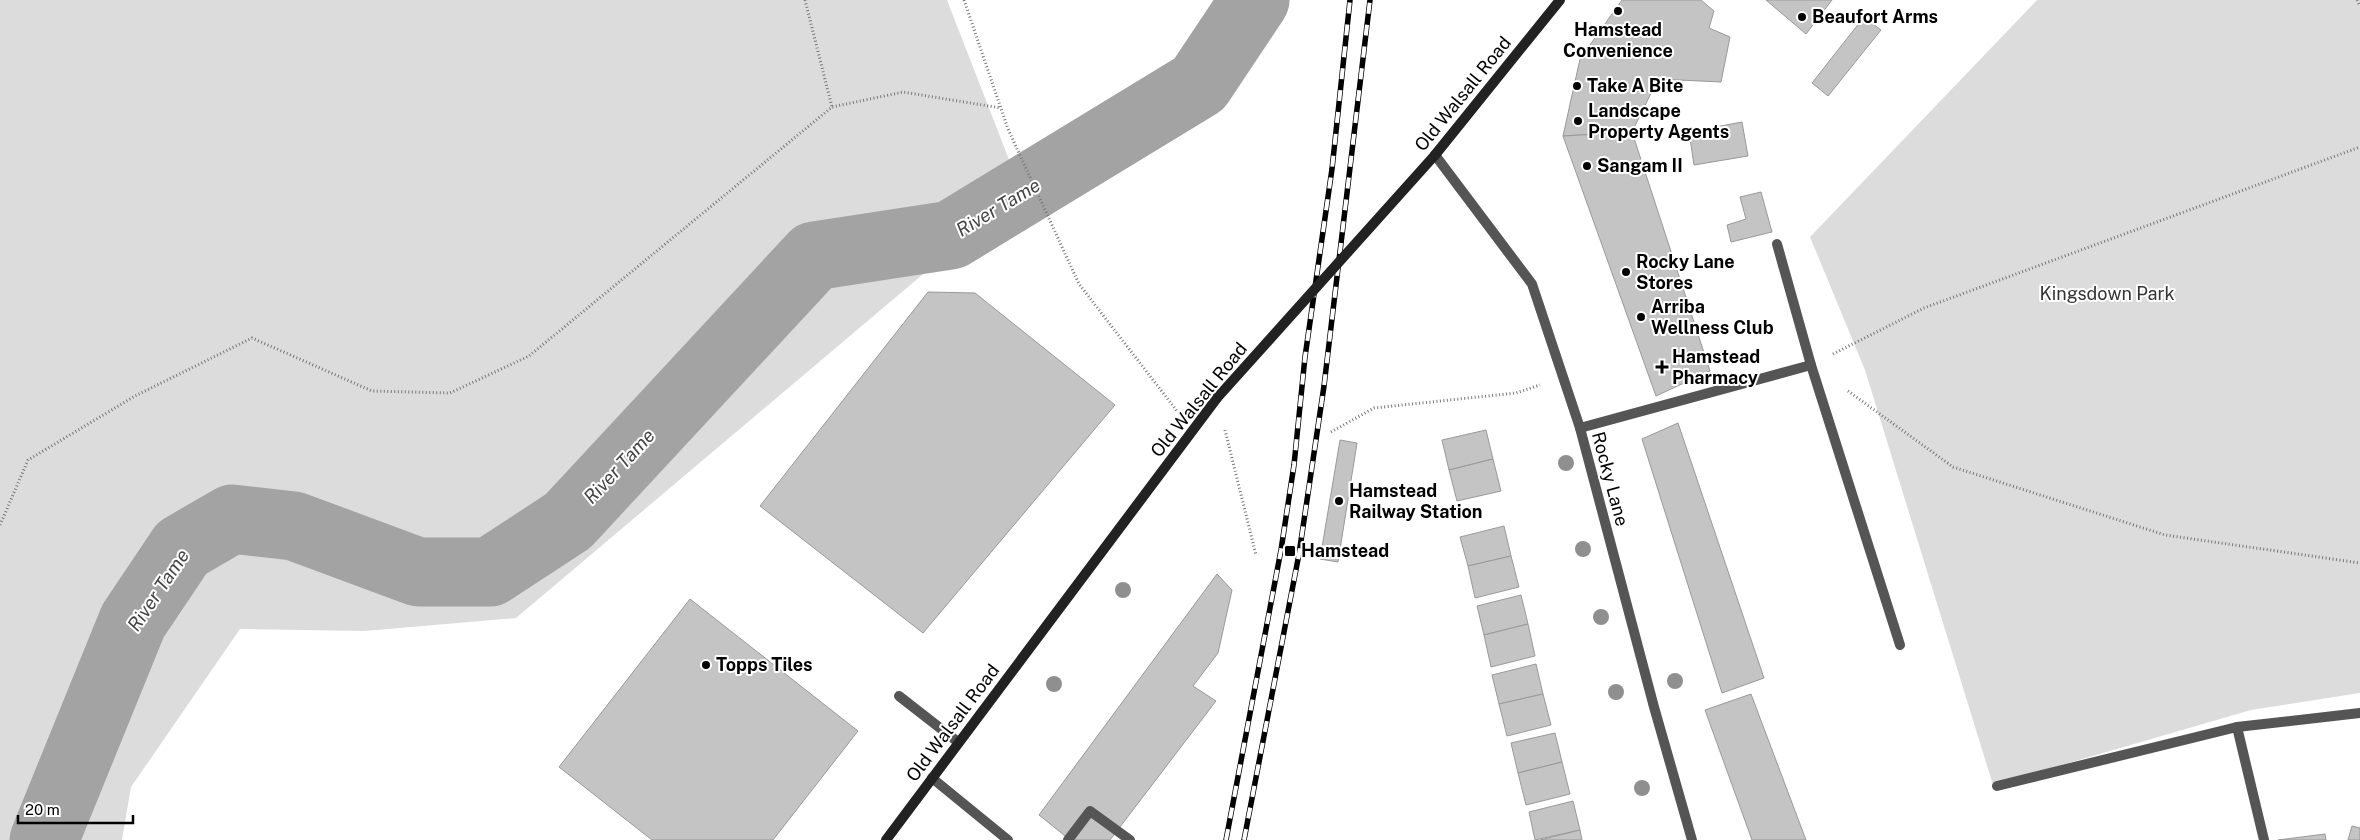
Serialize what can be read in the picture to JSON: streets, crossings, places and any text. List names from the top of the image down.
{
  "streets": {
    "main road": ["Old Walsall Road"],
    "street": ["Rocky Lane"]
  },
  "crossings": [
    ["Old Walsall Road", "Rocky Lane"]
  ],
  "water": ["River Tame"],
  "parks": ["Kingsdown Park"],
  "places": {
    "other": [
      "Hamstead Convenience",
      "Beaufort Arms",
      "Take A Bite",
      "Landscape Property Agents",
      "Sangam II",
      "Rocky Lane Stores",
      "Arriba Wellness Club",
      "Hamstead Railway Station",
      "Topps Tiles"
    ],
    "health": ["Hamstead Pharmacy"],
    "transit": ["Hamstead"]
  },
  "scale_bar": "20 m"
}
